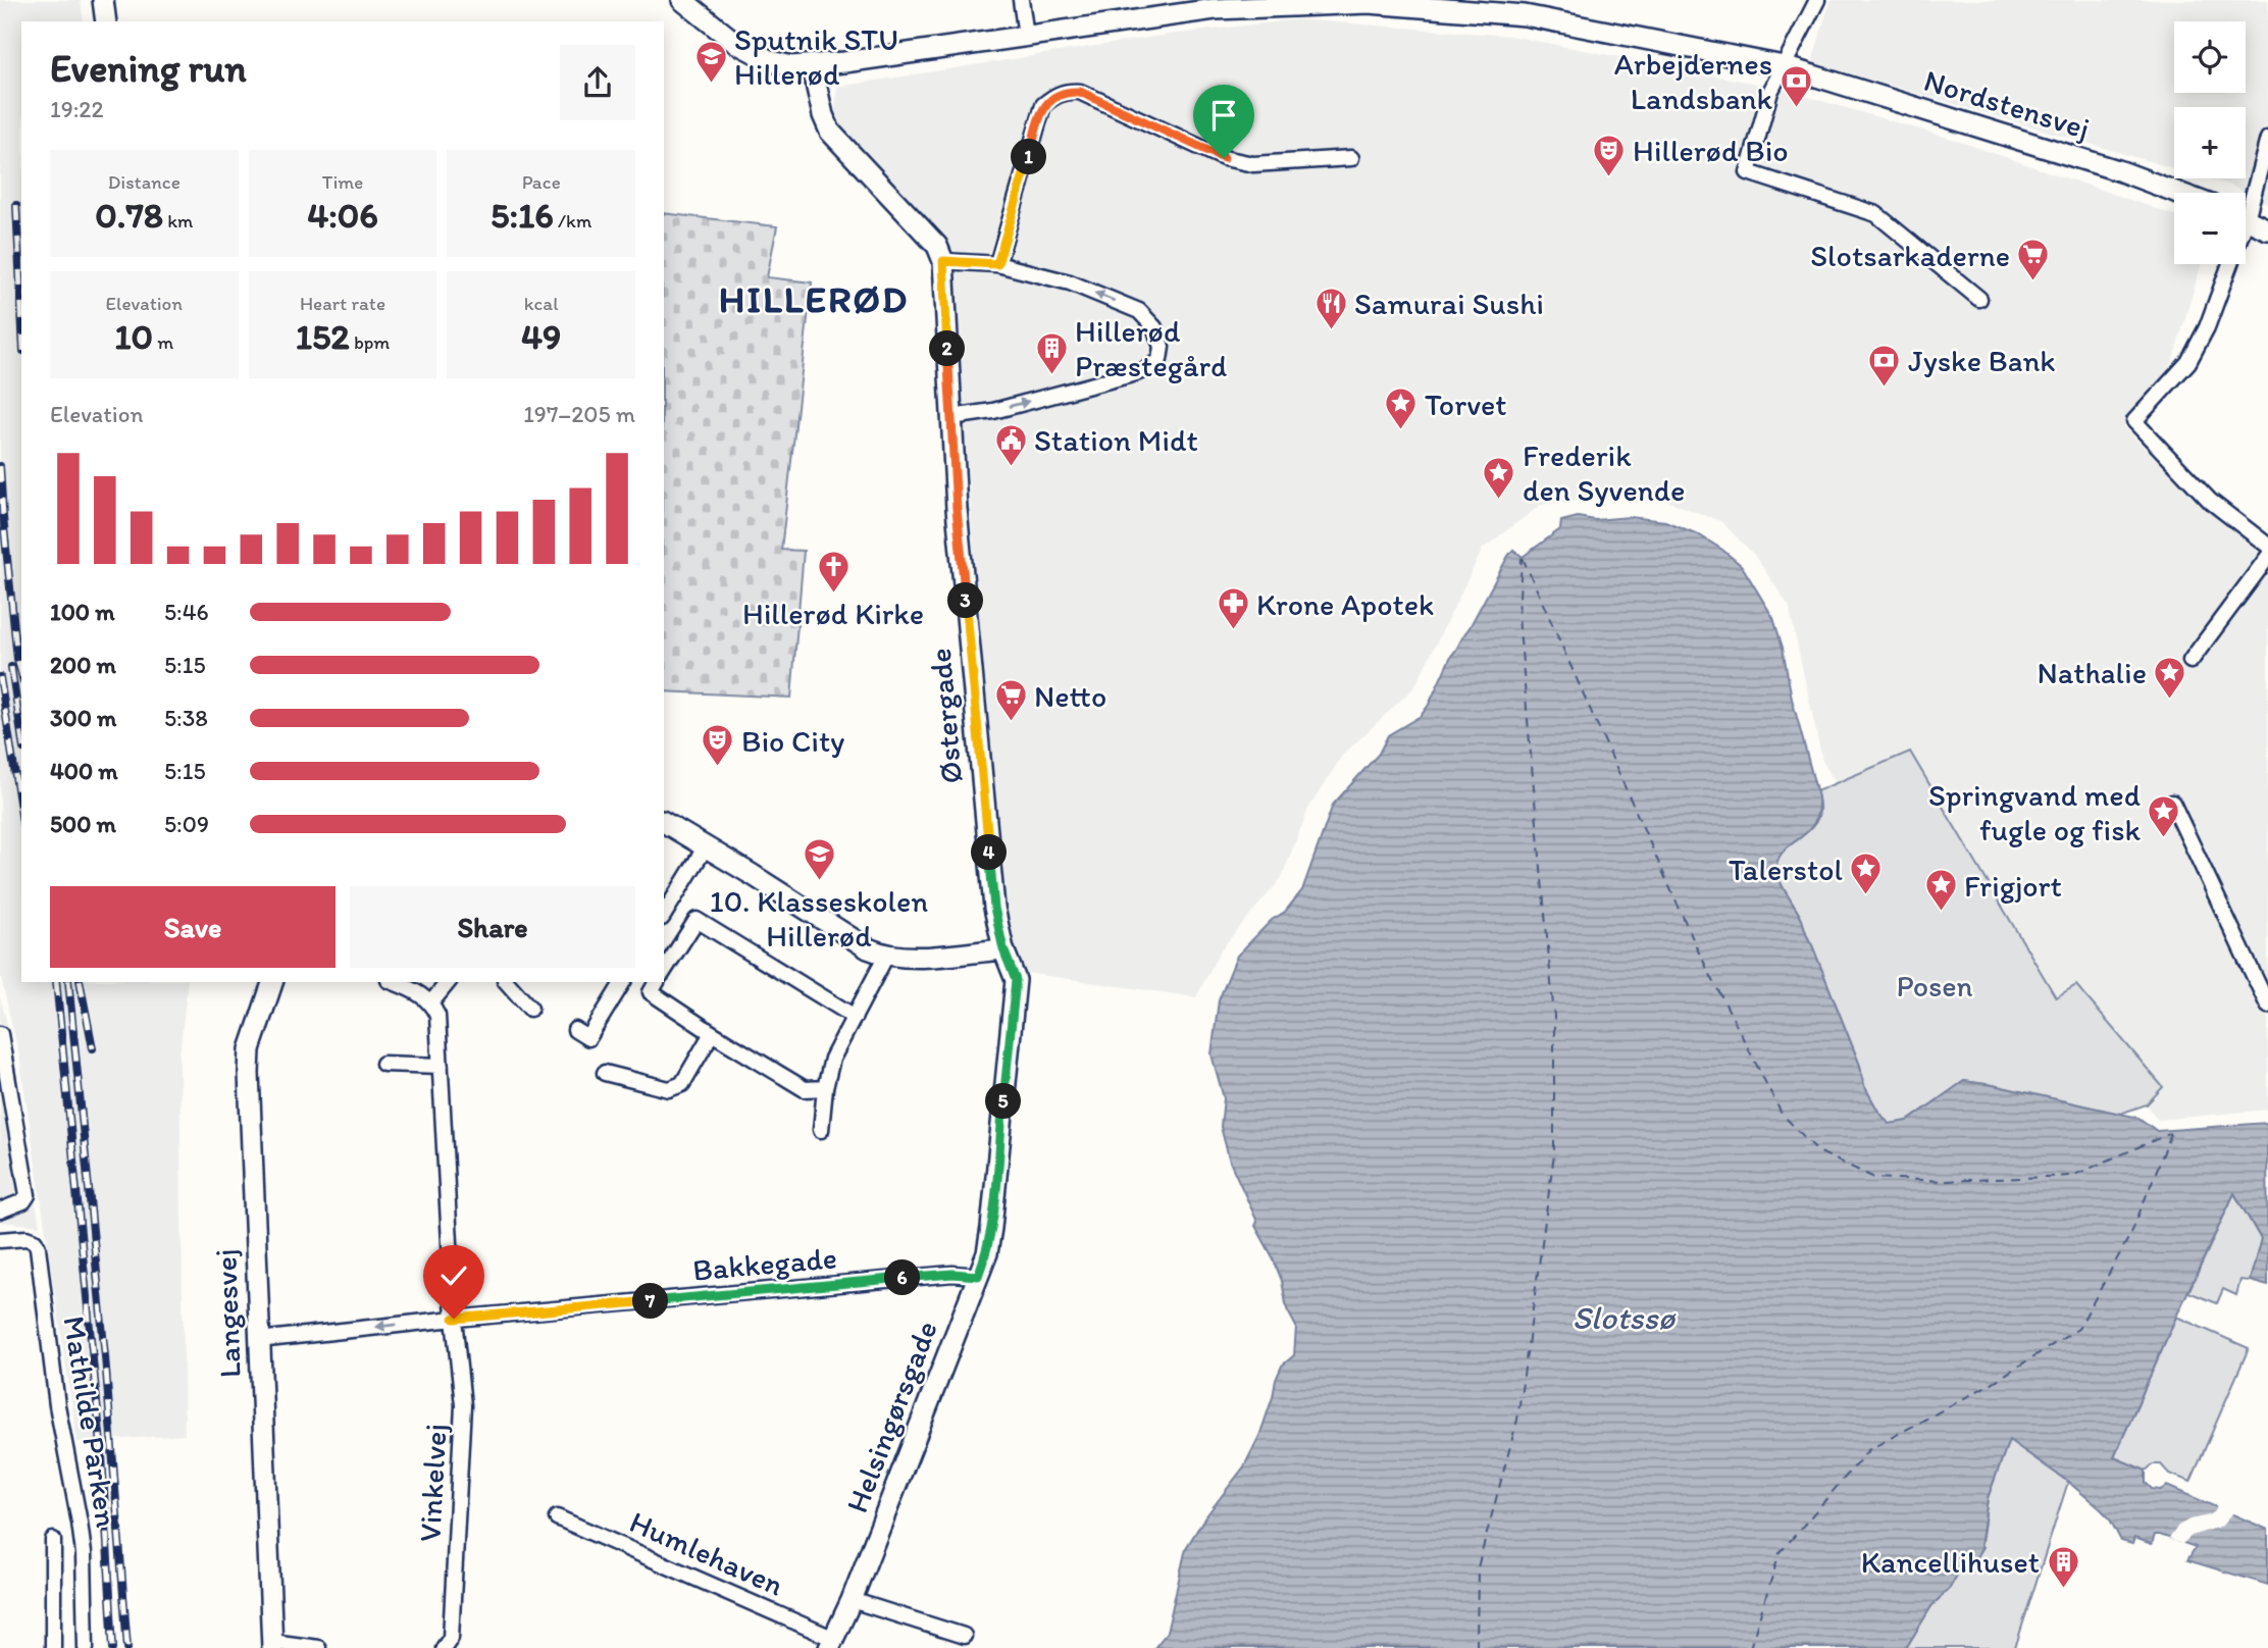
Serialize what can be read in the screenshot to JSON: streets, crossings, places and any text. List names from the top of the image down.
{
  "streets": {
    "street": [
      "Nordstensvej",
      "Østergade",
      "Bakkegade",
      "Langesvej",
      "Helsingørsgade",
      "Mathilde Parken",
      "Vinkelvej",
      "Humlehaven"
    ]
  },
  "crossings": [
    ["Østergade", "Helsingørsgade"],
    ["Bakkegade", "Langesvej"],
    ["Bakkegade", "Helsingørsgade"],
    ["Bakkegade", "Vinkelvej"],
    ["Helsingørsgade", "Humlehaven"]
  ],
  "districts": ["HILLERØD"],
  "water": ["Slotssø"],
  "parks": ["Posen"],
  "places": {
    "school or university": ["Sputnik STU Hillerød", "10. Klasseskolen Hillerød"],
    "bank": ["Arbejdernes Landsbank", "Jyske Bank"],
    "theatre": ["Hillerød Bio", "Bio City"],
    "supermarket": ["Slotsarkaderne", "Netto"],
    "restaurant": ["Samurai Sushi"],
    "building": ["Hillerød Præstegård", "Kancellihuset"],
    "place": [
      "Torvet",
      "Frederik den Syvende",
      "Nathalie",
      "Springvand med fugle og fisk",
      "Talerstol",
      "Frigjort"
    ],
    "public building": ["Station Midt"],
    "church": ["Hillerød Kirke"],
    "pharmacy": ["Krone Apotek"]
  },
  "page": {
    "map_buttons": ["+", "−"],
    "heading": ["Evening run", "19:22"],
    "pins": [
      "1",
      "2",
      "3",
      "4",
      "5",
      "6",
      "7"
    ],
    "stats": [
      ["Distance", "0.78 km"],
      ["Time", "4:06"],
      ["Pace", "5:16 /km"],
      ["Elevation", "10 m"],
      ["Heart rate", "152 bpm"],
      ["kcal", "49"]
    ],
    "chart": ["Elevation", "197–205 m"],
    "list": [
      {
        "name": "100 m",
        "note": "5:46"
      },
      {
        "name": "200 m",
        "note": "5:15"
      },
      {
        "name": "300 m",
        "note": "5:38"
      },
      {
        "name": "400 m",
        "note": "5:15"
      },
      {
        "name": "500 m",
        "note": "5:09"
      }
    ],
    "buttons": ["Save", "Share"]
  }
}
